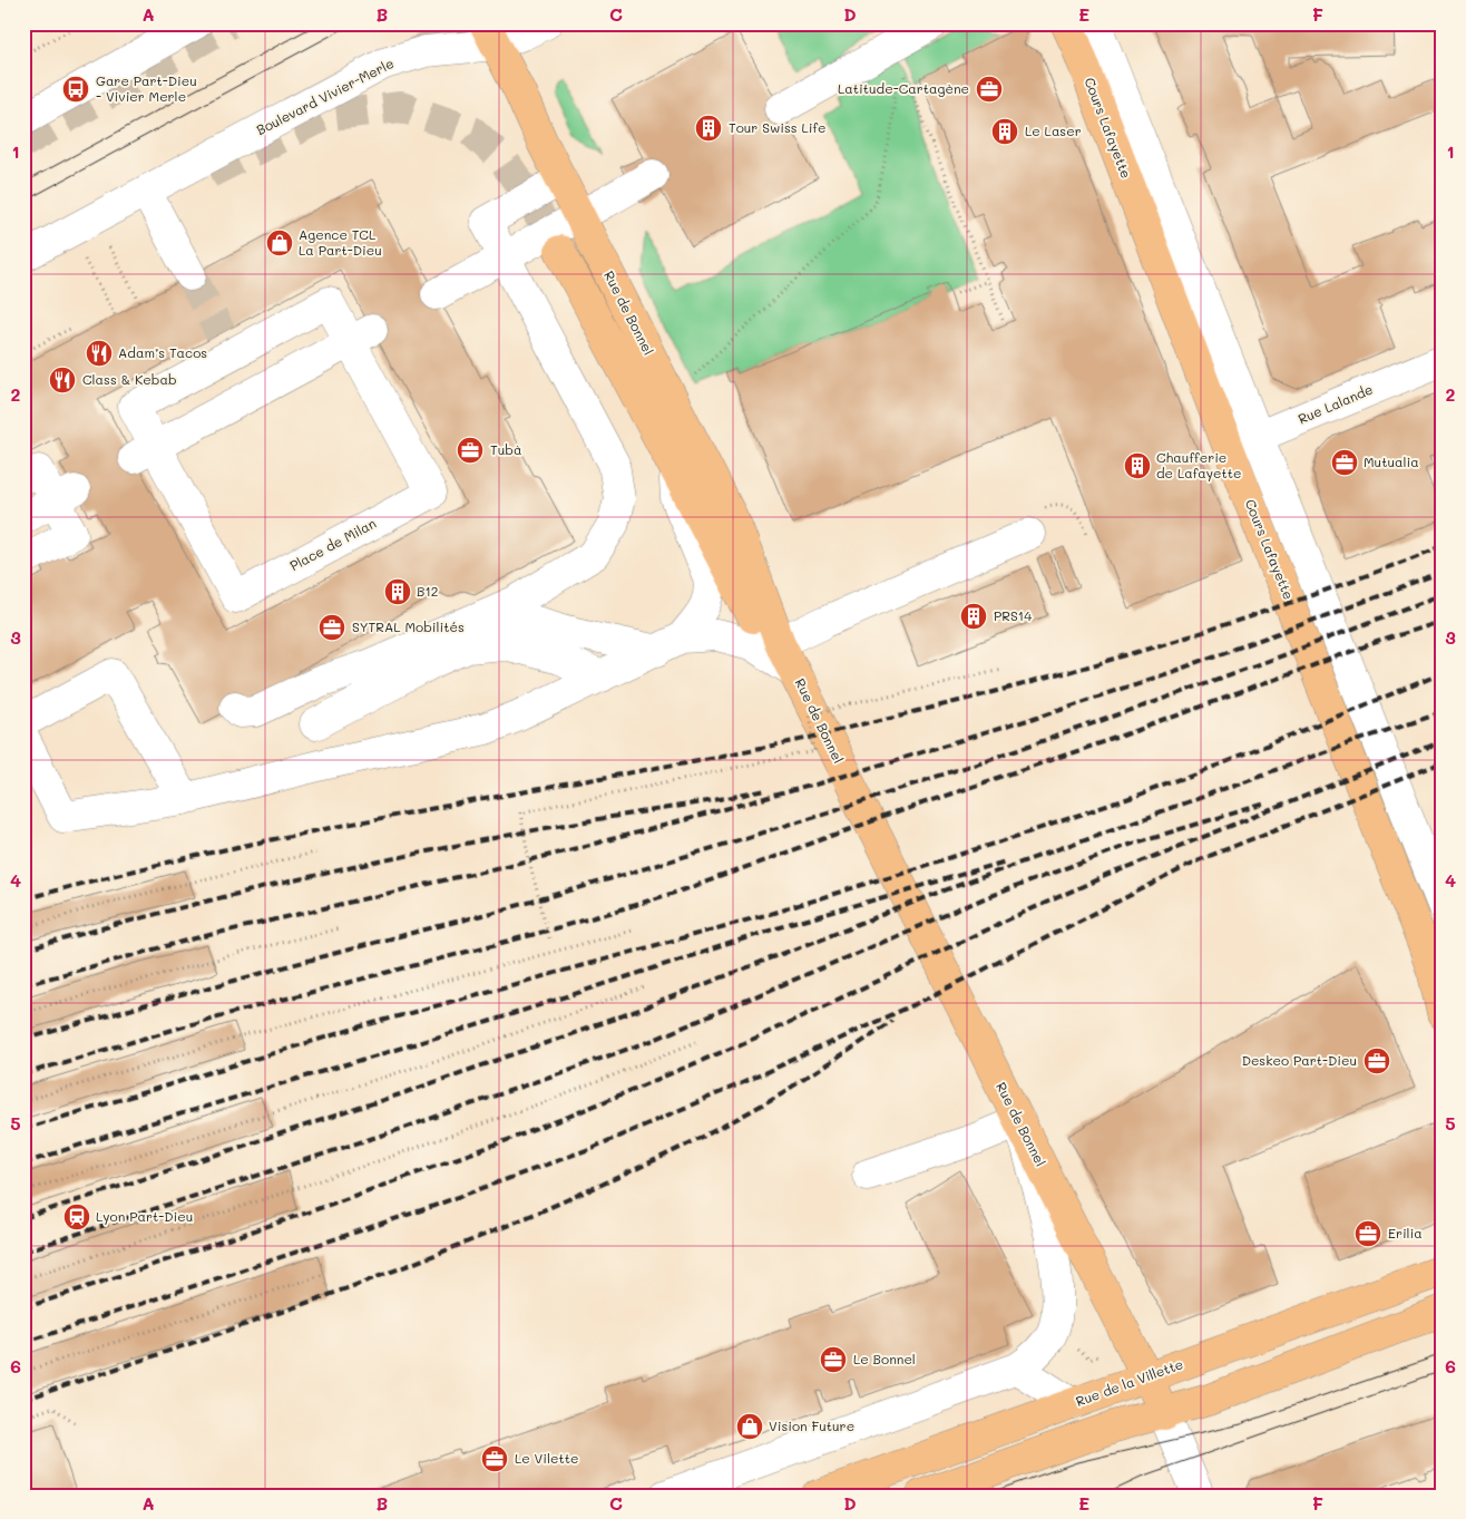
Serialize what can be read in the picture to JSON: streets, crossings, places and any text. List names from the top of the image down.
{
  "streets": {
    "main road": ["Cours Lafayette", "Rue de Bonnel", "Rue de la Villette"],
    "street": ["Boulevard Vivier-Merle", "Rue Lalande", "Place de Milan"]
  },
  "crossings": [
    ["Boulevard Vivier-Merle", "Rue de Bonnel"],
    ["Cours Lafayette", "Rue Lalande"],
    ["Rue de Bonnel", "Rue de la Villette"]
  ],
  "places": {
    "bus stop": ["Gare Part-Dieu - Vivier Merle"],
    "office": [
      "Latitude-Cartagène",
      "Tubà",
      "Mutualia",
      "SYTRAL Mobilités",
      "Deskeo Part-Dieu",
      "Erilia",
      "Le Bonnel",
      "Le Vilette"
    ],
    "building": [
      "Tour Swiss Life",
      "Le Laser",
      "Chaufferie de Lafayette",
      "B12",
      "PRS14"
    ],
    "shop": ["Agence TCL La Part-Dieu", "Vision Future"],
    "restaurant": ["Adam’s Tacos", "Class & Kebab"],
    "station": ["Lyon Part-Dieu"]
  },
  "grid": {
    "columns": [
      "A",
      "B",
      "C",
      "D",
      "E",
      "F"
    ],
    "rows": [
      "1",
      "2",
      "3",
      "4",
      "5",
      "6"
    ]
  }
}
